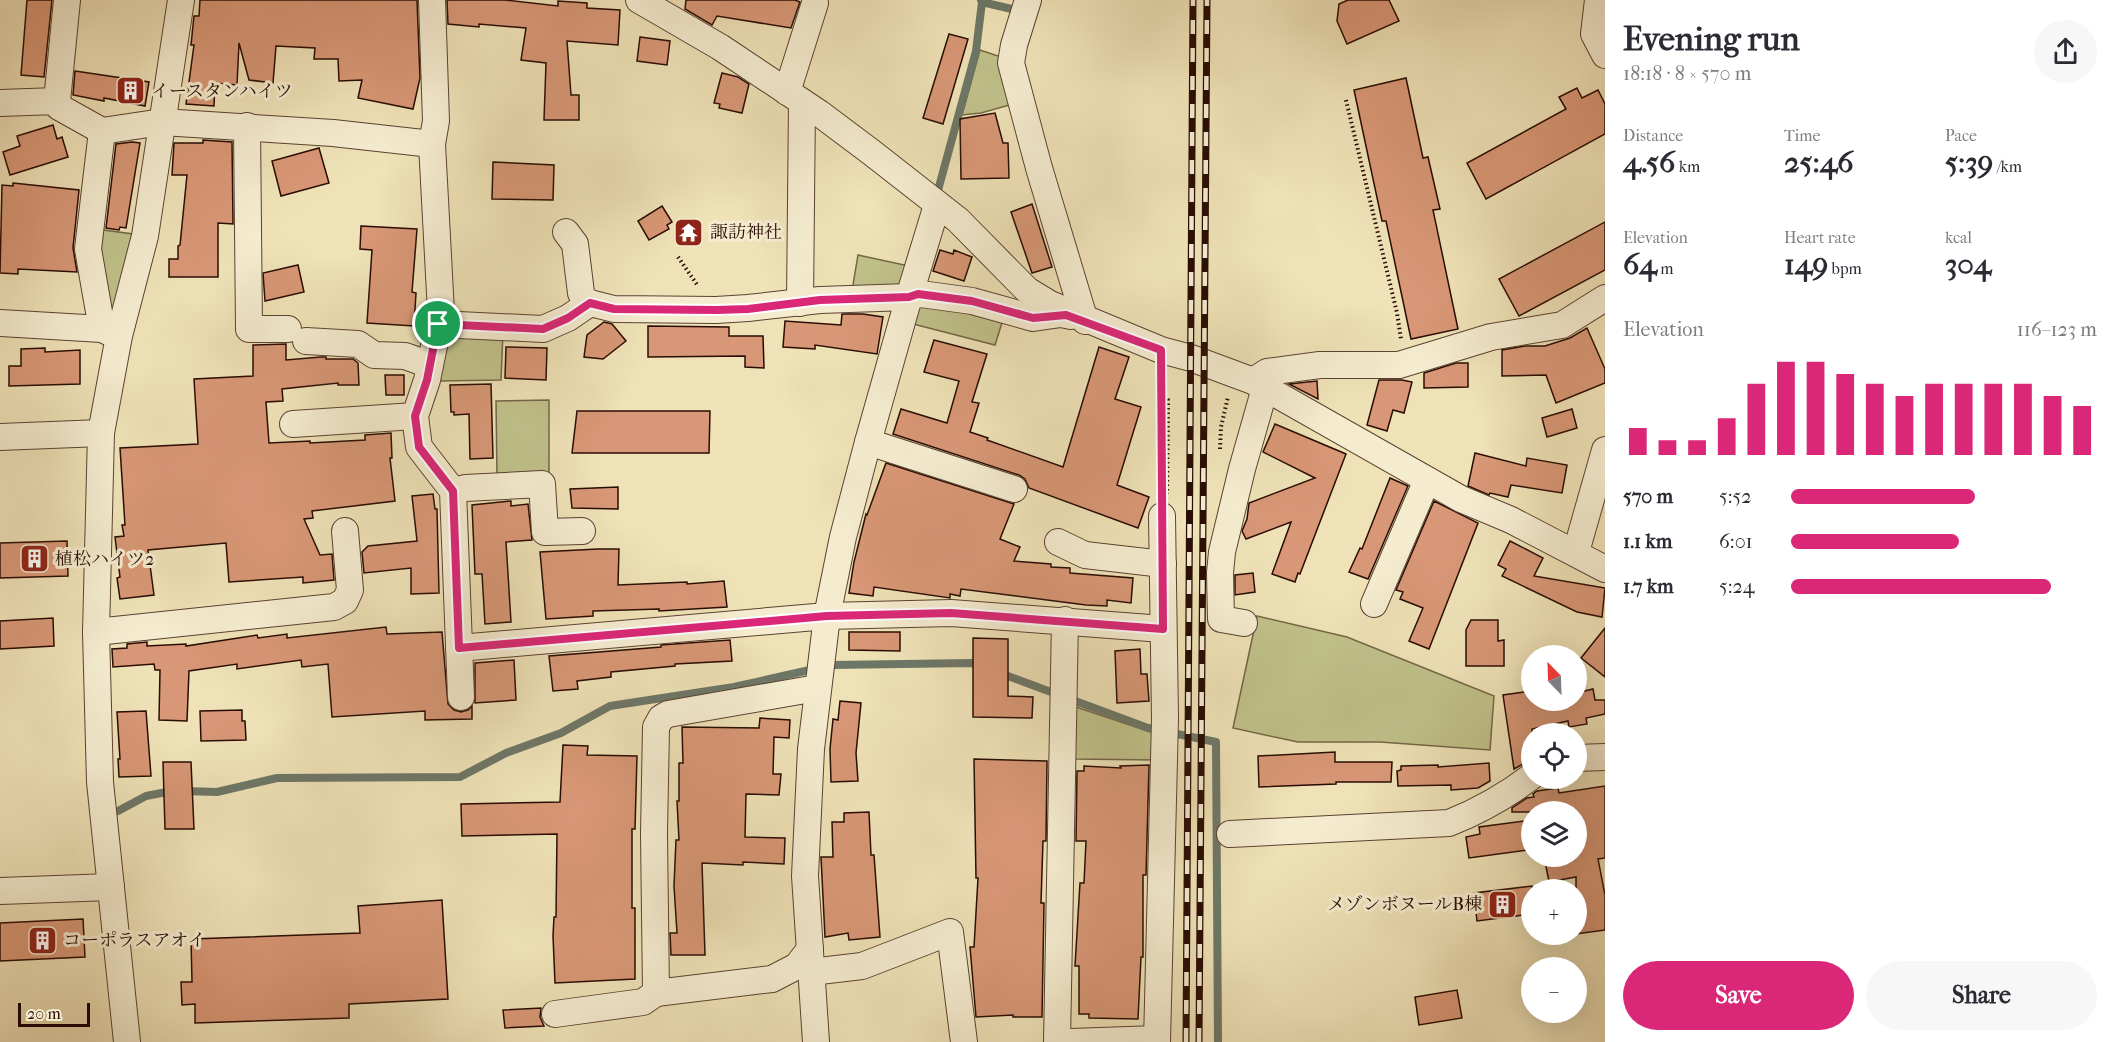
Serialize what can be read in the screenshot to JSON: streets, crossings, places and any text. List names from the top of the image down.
{
  "places": {
    "building": [
      "イースタンハイツ",
      "植松ハイツ2",
      "メゾンボヌールB棟",
      "コーポラスアオイ"
    ],
    "temple": ["諏訪神社"]
  },
  "scale_bar": "20 m",
  "north": "top left",
  "page": {
    "heading": ["Evening run", "18:18 · 8 × 570 m"],
    "stats": [
      ["Distance", "4.56 km"],
      ["Time", "25:46"],
      ["Pace", "5:39 /km"],
      ["Elevation", "64 m"],
      ["Heart rate", "149 bpm"],
      ["kcal", "304"]
    ],
    "chart": ["Elevation", "116–123 m"],
    "list": [
      {
        "name": "570 m",
        "note": "5:52"
      },
      {
        "name": "1.1 km",
        "note": "6:01"
      },
      {
        "name": "1.7 km",
        "note": "5:24"
      }
    ],
    "map_buttons": ["+", "−"],
    "buttons": ["Save", "Share"],
    "scale": "20 m"
  }
}
